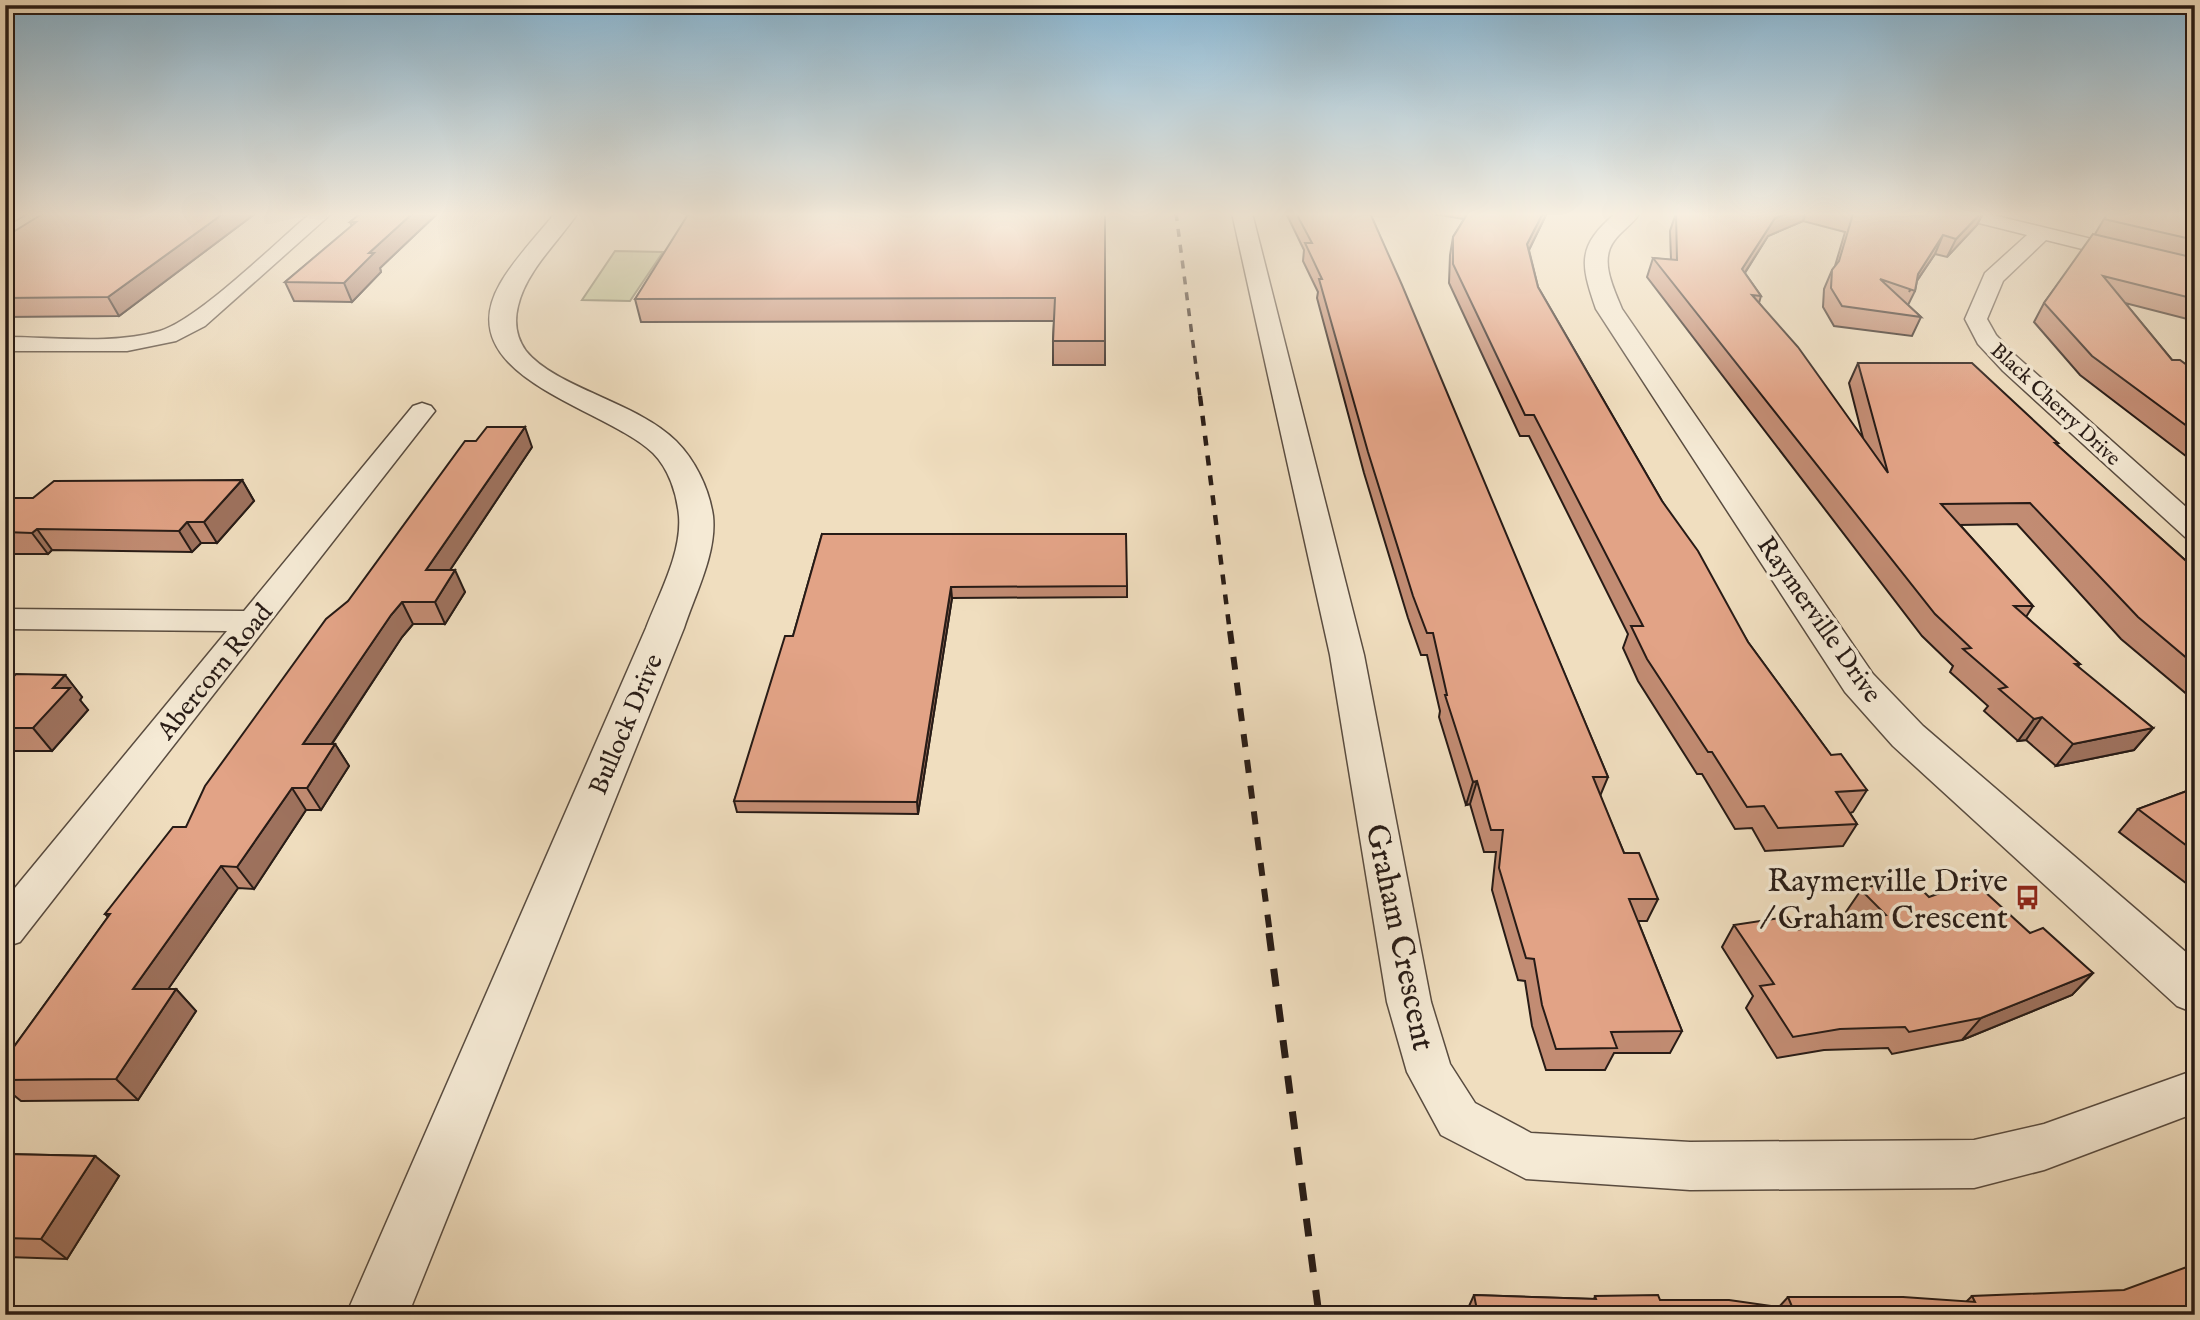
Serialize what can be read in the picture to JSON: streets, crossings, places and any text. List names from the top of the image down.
{
  "streets": {
    "street": [
      "Black Cherry Drive",
      "Raymerville Drive",
      "Abercorn Road",
      "Bullock Drive",
      "Graham Crescent"
    ]
  },
  "places": {
    "bus stop": ["Raymerville Drive / Graham Crescent"]
  }
}
